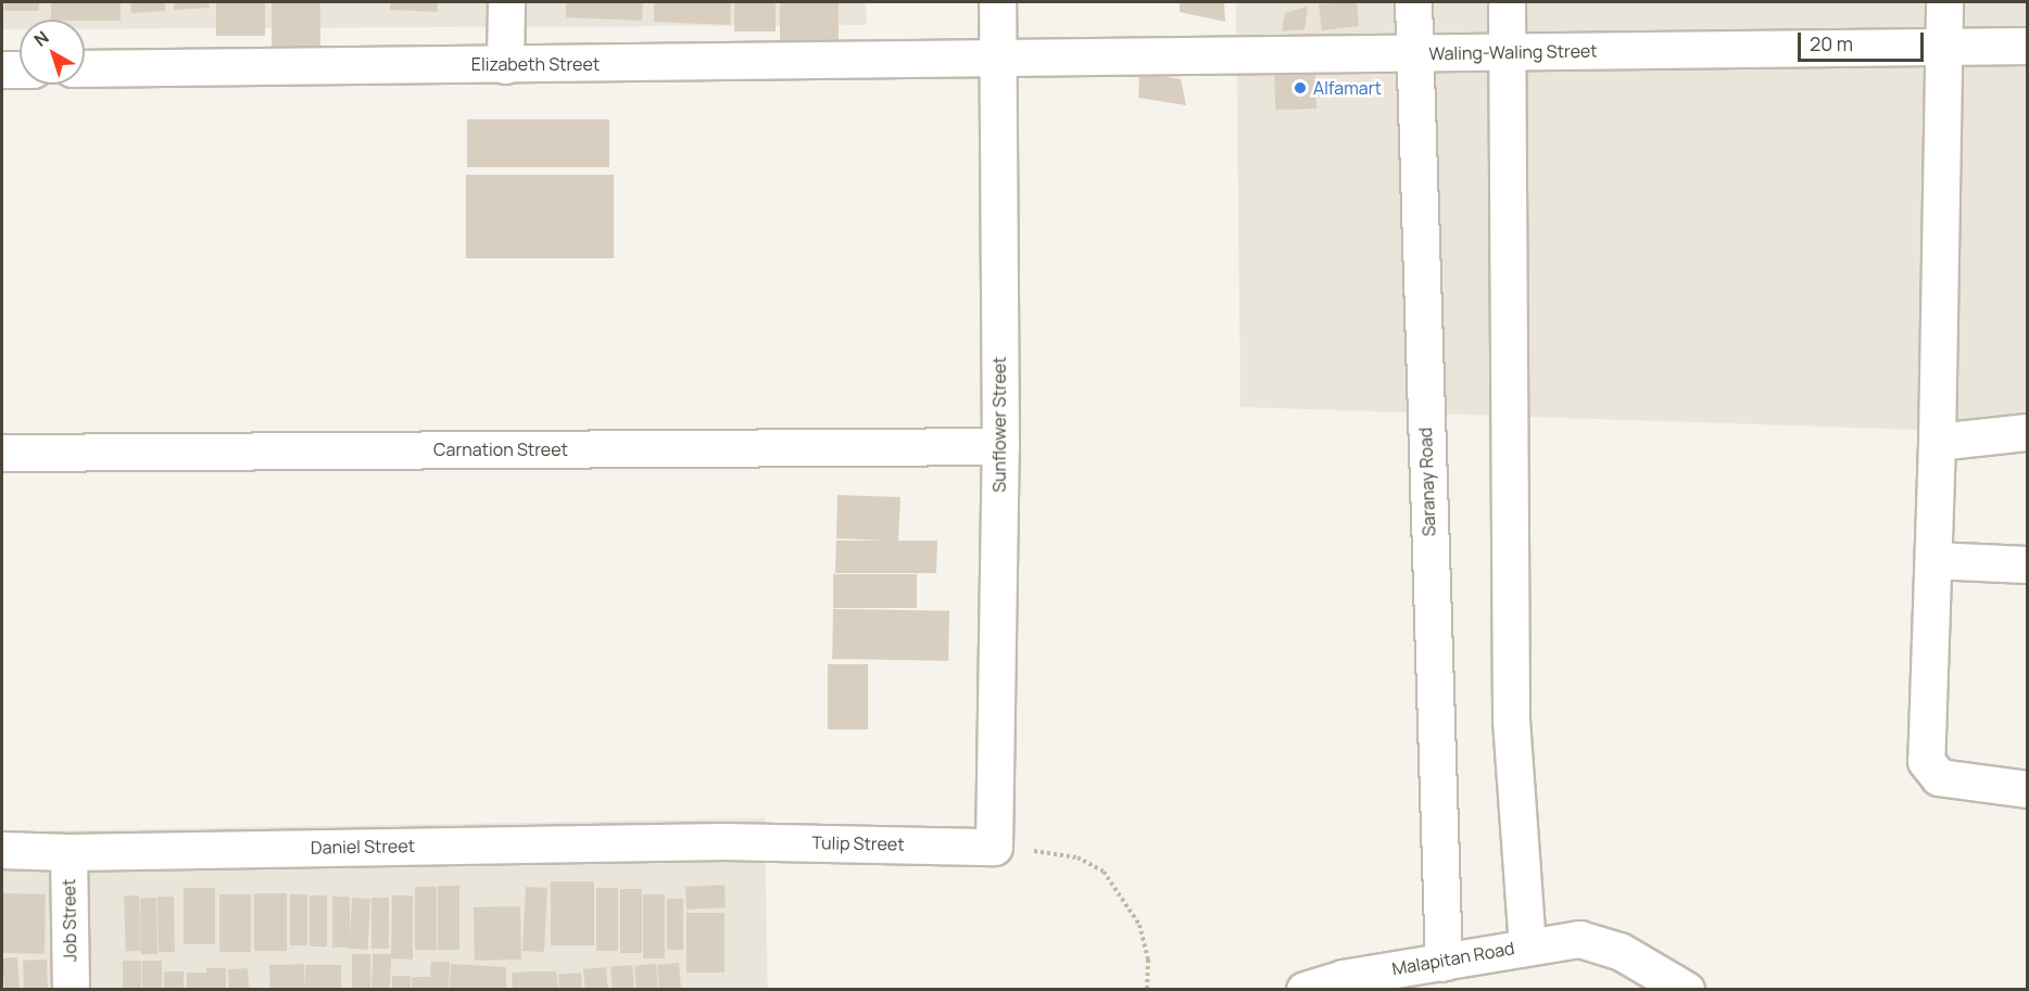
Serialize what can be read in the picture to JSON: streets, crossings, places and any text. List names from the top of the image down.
{
  "streets": {
    "street": [
      "Waling-Waling Street",
      "Elizabeth Street",
      "Sunflower Street",
      "Carnation Street",
      "Saranay Road",
      "Tulip Street",
      "Daniel Street",
      "Job Street",
      "Malapitan Road"
    ]
  },
  "crossings": [
    ["Waling-Waling Street", "Elizabeth Street"],
    ["Waling-Waling Street", "Sunflower Street"],
    ["Waling-Waling Street", "Saranay Road"],
    ["Elizabeth Street", "Sunflower Street"],
    ["Sunflower Street", "Carnation Street"],
    ["Sunflower Street", "Tulip Street"],
    ["Saranay Road", "Malapitan Road"],
    ["Tulip Street", "Daniel Street"],
    ["Daniel Street", "Job Street"]
  ],
  "places": ["Alfamart"],
  "scale_bar": "20 m",
  "north": "top left"
}
